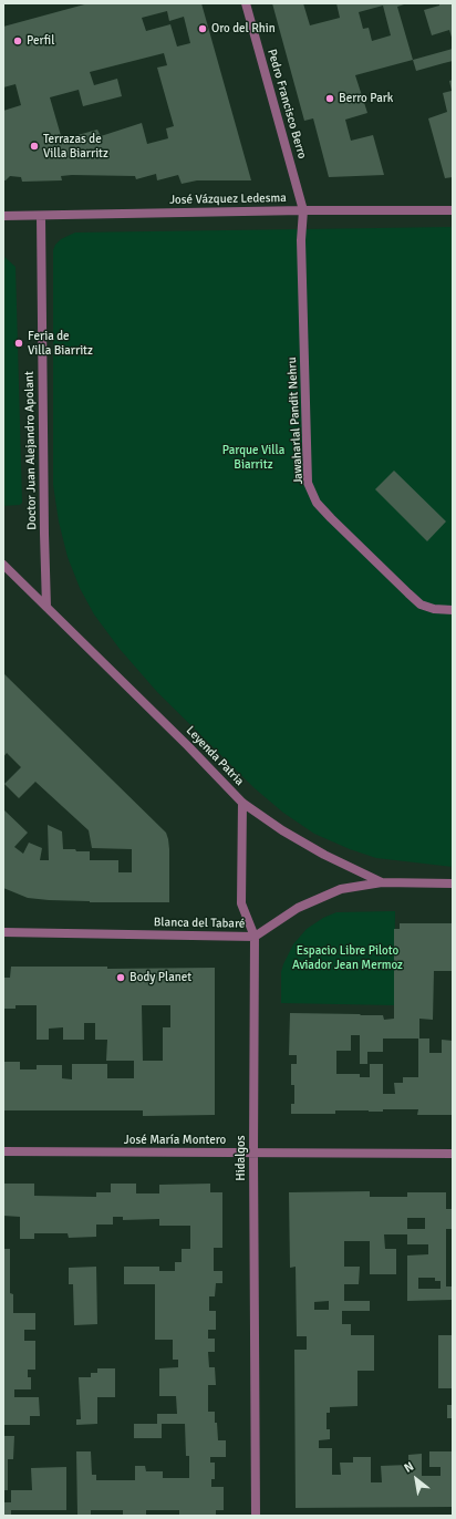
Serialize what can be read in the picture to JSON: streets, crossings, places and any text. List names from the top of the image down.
{
  "streets": {
    "street": [
      "Pedro Francisco Berro",
      "José Vázquez Ledesma",
      "Jawaharlal Pandit Nehru",
      "Doctor Juan Alejandro Apolant",
      "Leyenda Patria",
      "Blanca del Tabaré",
      "José María Montero",
      "Hidalgos"
    ]
  },
  "crossings": [
    ["Pedro Francisco Berro", "José Vázquez Ledesma"],
    ["Pedro Francisco Berro", "Jawaharlal Pandit Nehru"],
    ["José Vázquez Ledesma", "Jawaharlal Pandit Nehru"],
    ["José Vázquez Ledesma", "Doctor Juan Alejandro Apolant"],
    ["Doctor Juan Alejandro Apolant", "Leyenda Patria"],
    ["Leyenda Patria", "Blanca del Tabaré"],
    ["Leyenda Patria", "Hidalgos"],
    ["Blanca del Tabaré", "Hidalgos"],
    ["José María Montero", "Hidalgos"]
  ],
  "parks": ["Parque Villa Biarritz", "Espacio Libre Piloto Aviador Jean Mermoz"],
  "places": [
    "Oro del Rhin",
    "Perfil",
    "Berro Park",
    "Terrazas de Villa Biarritz",
    "Feria de Villa Biarritz",
    "Body Planet"
  ],
  "north": "top left"
}
